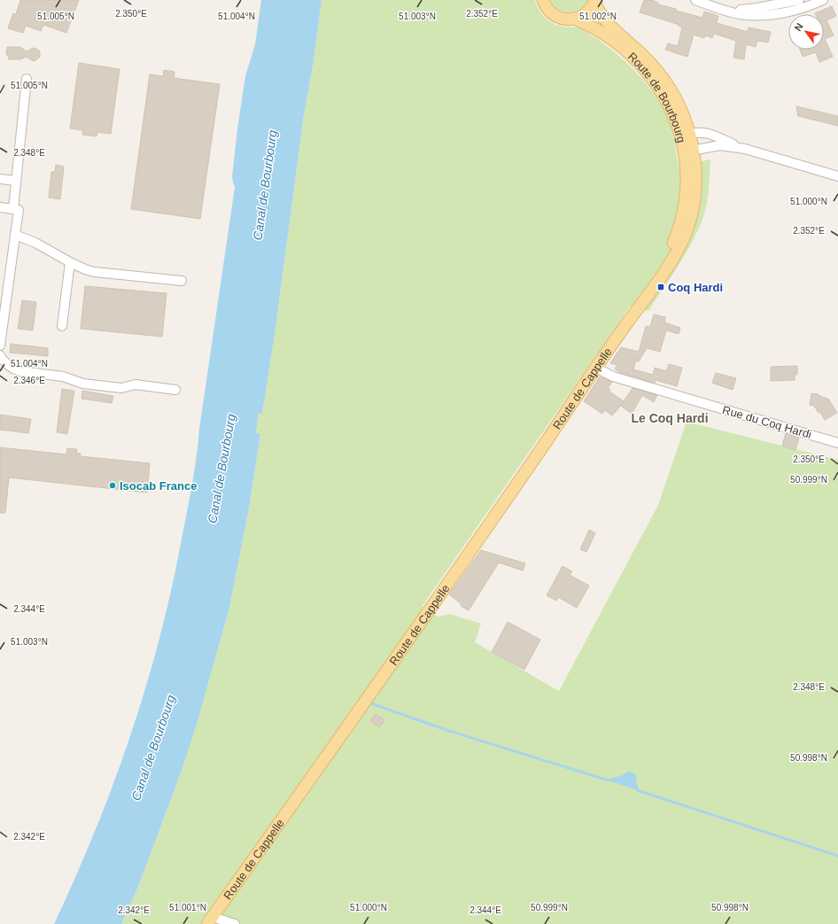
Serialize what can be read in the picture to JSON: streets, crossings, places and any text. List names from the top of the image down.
{
  "streets": {
    "main road": ["Route de Bourbourg", "Route de Cappelle"],
    "street": ["Rue du Coq Hardi"]
  },
  "crossings": [
    ["Route de Bourbourg", "Route de Cappelle"],
    ["Route de Cappelle", "Rue du Coq Hardi"]
  ],
  "districts": ["Le Coq Hardi"],
  "water": ["Canal de Bourbourg"],
  "places": {
    "transit": ["Coq Hardi"],
    "other": ["Isocab France"]
  },
  "north": "top left",
  "coordinates": [
    "2.352°E",
    "2.350°E",
    "51.005°N",
    "51.004°N",
    "51.003°N",
    "51.002°N",
    "2.348°E",
    "51.000°N",
    "2.346°E",
    "50.999°N",
    "2.344°E",
    "50.998°N",
    "2.342°E",
    "51.001°N"
  ]
}
